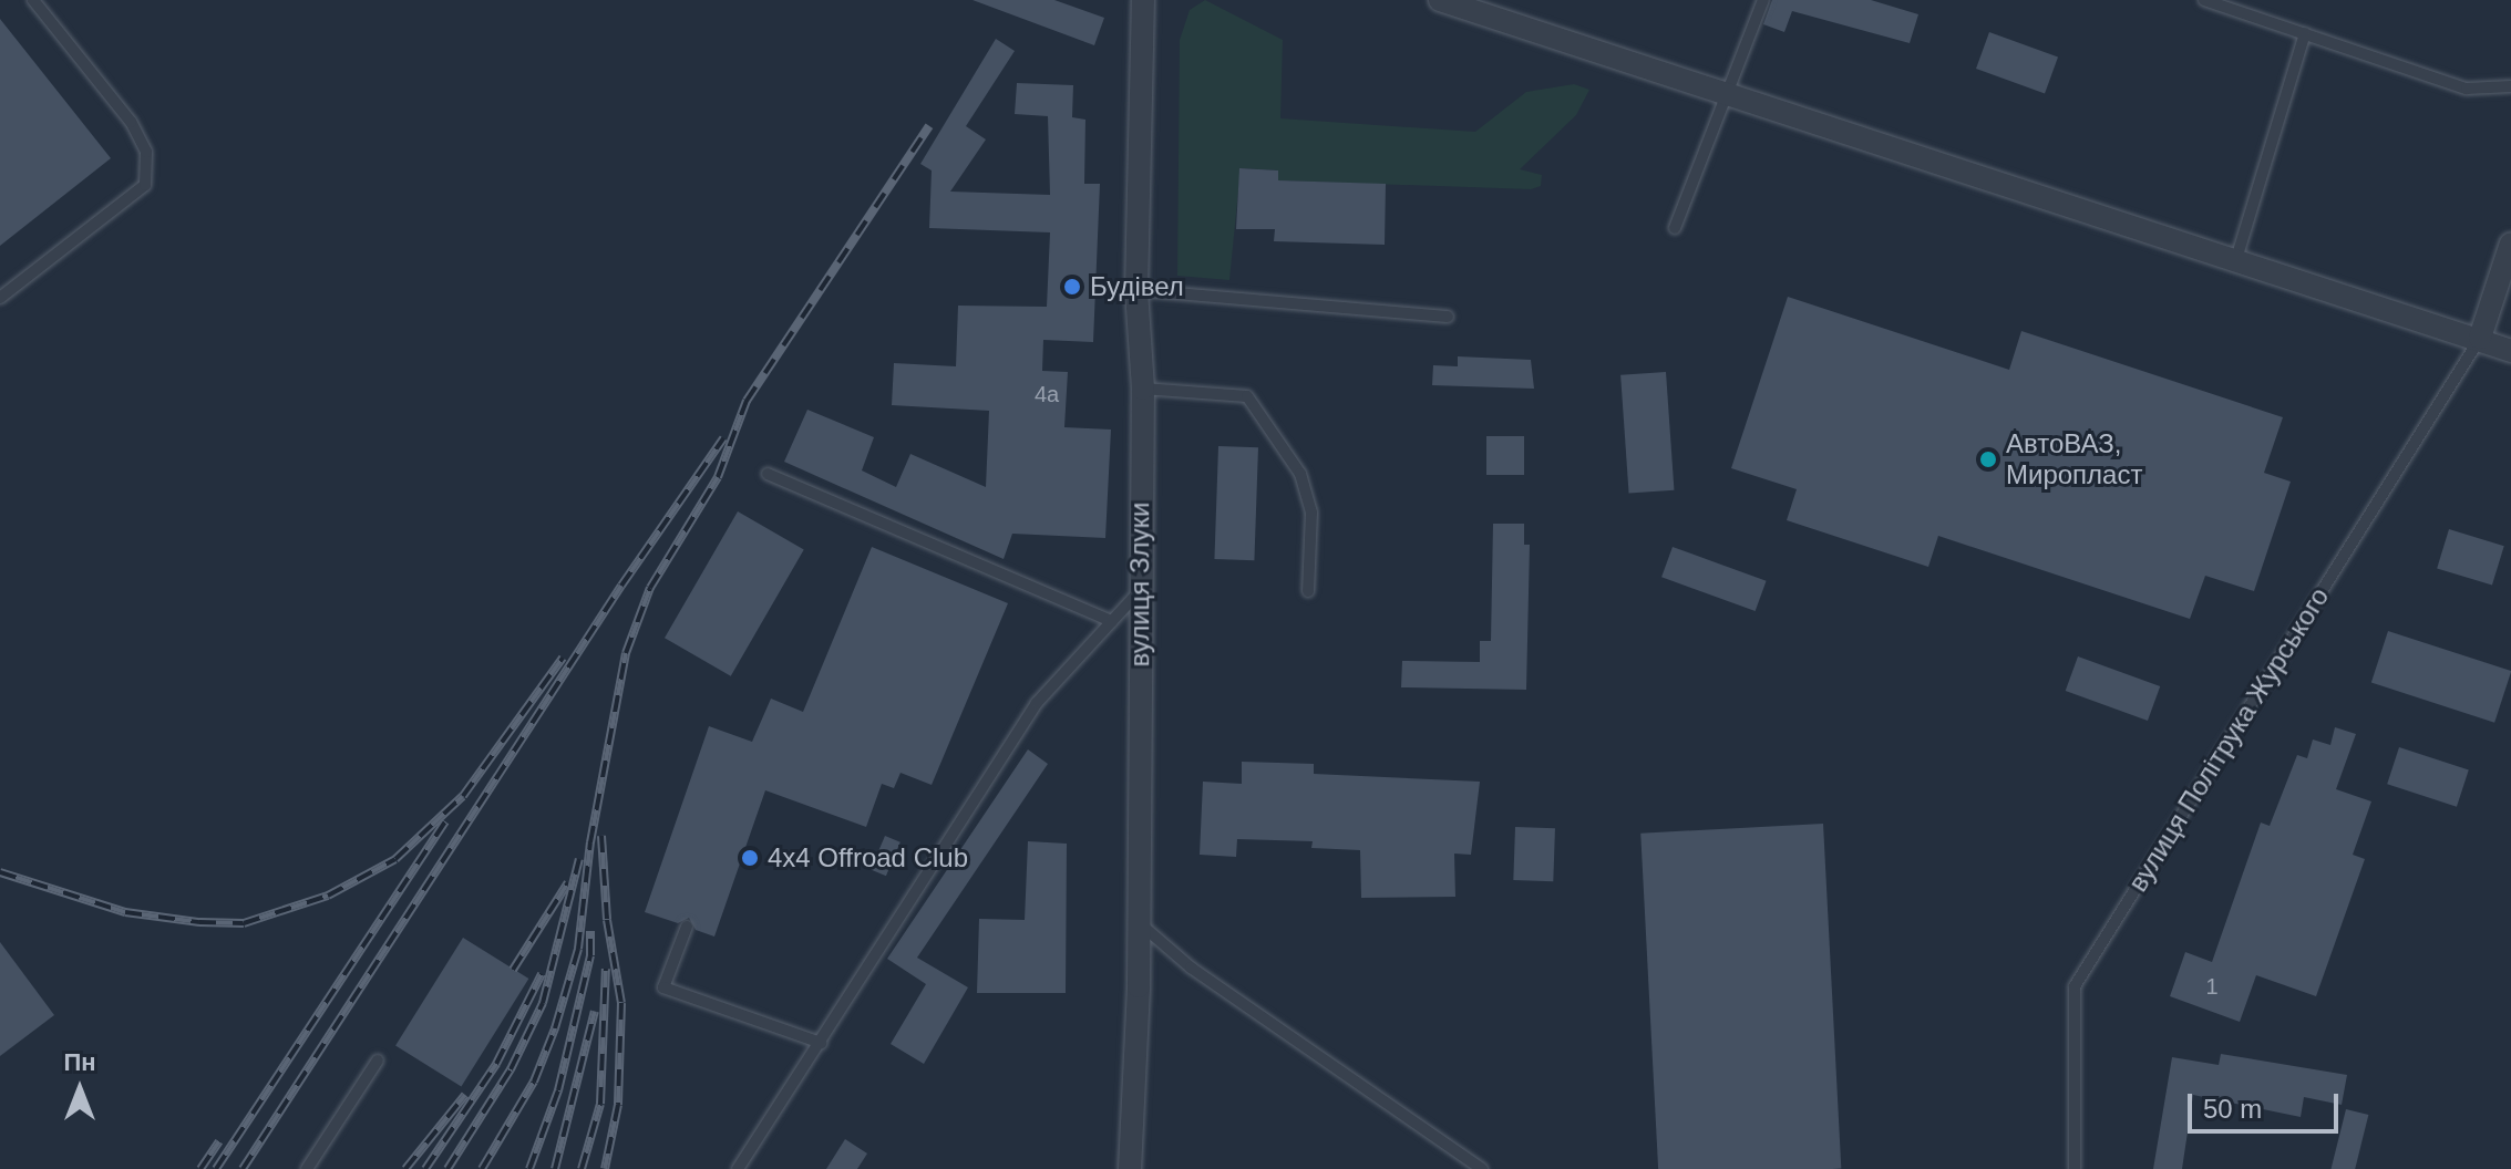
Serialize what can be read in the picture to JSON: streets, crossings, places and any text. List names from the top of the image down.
{
  "streets": {
    "street": ["вулиця Злуки"],
    "lane": ["вулиця Політрука Журського"]
  },
  "places": ["Будівел", "АвтоВАЗ, Миропласт", "4x4 Offroad Club"],
  "house_numbers": ["4а", "1"],
  "scale_bar": "50 m",
  "north": "top"
}
